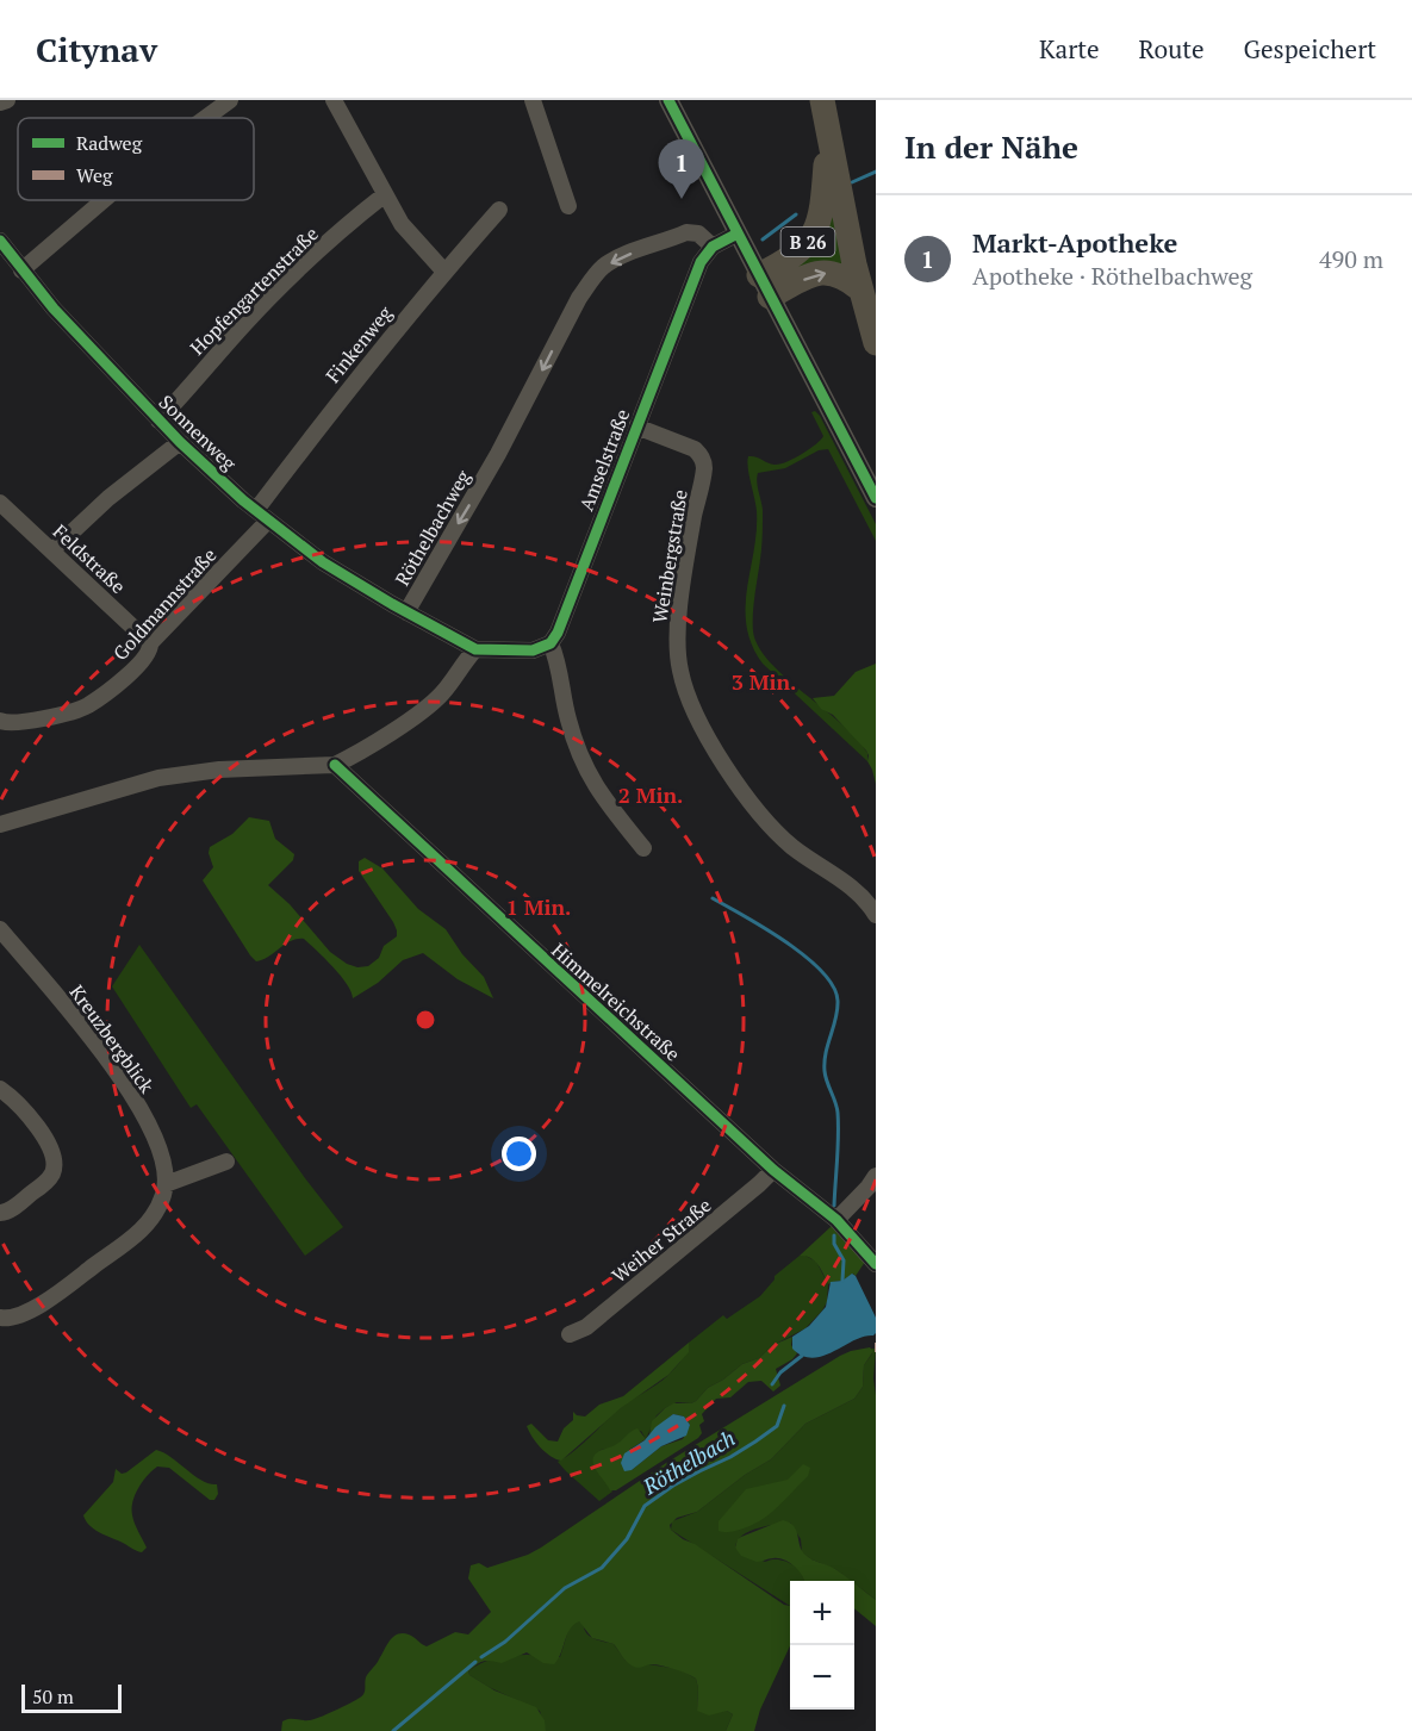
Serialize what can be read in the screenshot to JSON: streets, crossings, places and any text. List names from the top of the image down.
{
  "streets": {
    "main road": ["B 26"],
    "street": [
      "Hopfengartenstraße",
      "Finkenweg",
      "Sonnenweg",
      "Amselstraße",
      "Röthelbachweg",
      "Weinbergstraße",
      "Feldstraße",
      "Goldmannstraße",
      "Himmelreichstraße",
      "Kreuzbergblick",
      "Weiher Straße"
    ]
  },
  "crossings": [
    ["Hopfengartenstraße", "Sonnenweg"],
    ["Finkenweg", "Sonnenweg"],
    ["Finkenweg", "Goldmannstraße"],
    ["Sonnenweg", "Röthelbachweg"],
    ["Sonnenweg", "Feldstraße"],
    ["Sonnenweg", "Goldmannstraße"],
    ["Amselstraße", "Röthelbachweg"],
    ["Amselstraße", "Weinbergstraße"],
    ["Feldstraße", "Goldmannstraße"],
    ["Himmelreichstraße", "Weiher Straße"]
  ],
  "one_way": ["Röthelbachweg"],
  "water": ["Röthelbach"],
  "legend": ["Radweg", "Weg"],
  "scale_bar": "50 m",
  "page": {
    "header": "Citynav",
    "nav": ["Karte", "Route", "Gespeichert"],
    "heading": "In der Nähe",
    "pins": "1",
    "list": [
      {
        "mark": "1",
        "name": "Markt-Apotheke",
        "note": "Apotheke · Röthelbachweg",
        "value": "490 m"
      }
    ],
    "map_buttons": ["+", "−"],
    "scale": "50 m"
  },
  "rings": ["3 Min.", "2 Min.", "1 Min."]
}
